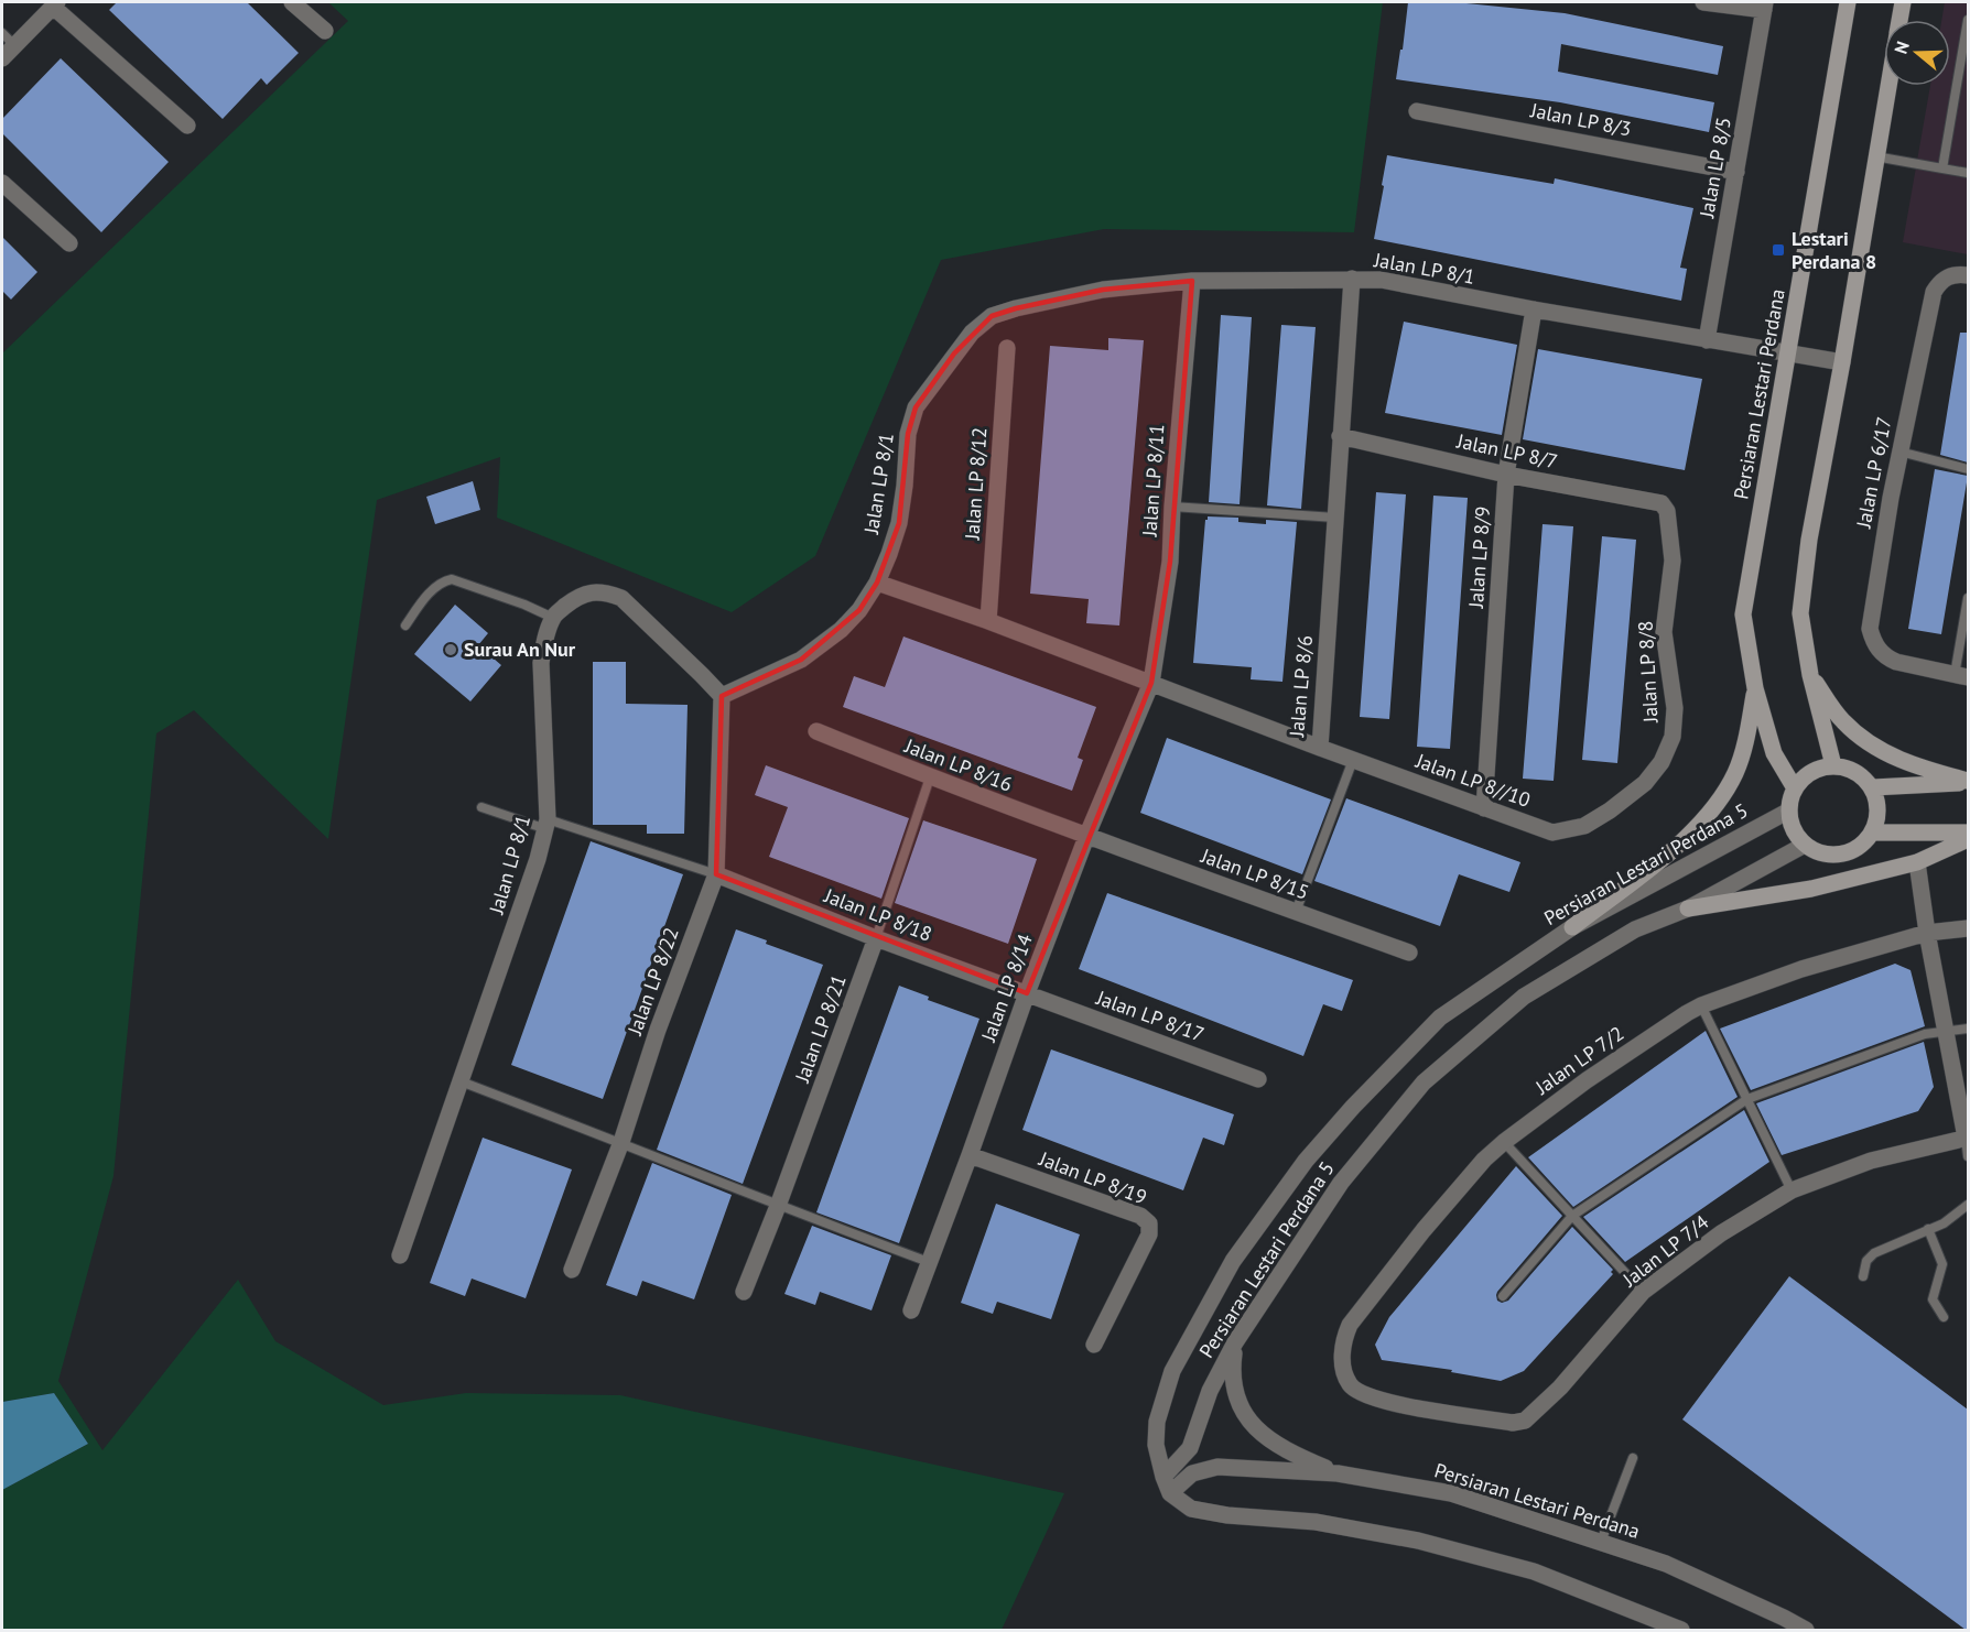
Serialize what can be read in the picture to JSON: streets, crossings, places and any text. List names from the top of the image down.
{
  "streets": {
    "main road": ["Persiaran Lestari Perdana"],
    "street": [
      "Jalan LP 8/3",
      "Jalan LP 8/5",
      "Jalan LP 8/1",
      "Jalan LP 8/7",
      "Jalan LP 6/17",
      "Jalan LP 8/11",
      "Jalan LP 8/12",
      "Jalan LP 8/9",
      "Jalan LP 8/8",
      "Jalan LP 8/6",
      "Jalan LP 8/16",
      "Jalan LP 8//10",
      "Persiaran Lestari Perdana 5",
      "Jalan LP 8/15",
      "Jalan LP 8/18",
      "Jalan LP 8/22",
      "Jalan LP 8/14",
      "Jalan LP 8/17",
      "Jalan LP 8/21",
      "Jalan LP 7/2",
      "Jalan LP 8/19",
      "Jalan LP 7/4"
    ]
  },
  "crossings": [
    ["Jalan LP 8/3", "Jalan LP 8/5"],
    ["Jalan LP 8/5", "Jalan LP 8/1"],
    ["Jalan LP 8/1", "Persiaran Lestari Perdana"],
    ["Jalan LP 8/1", "Jalan LP 8/11"],
    ["Jalan LP 8/1", "Jalan LP 8/9"],
    ["Jalan LP 8/1", "Jalan LP 8/6"],
    ["Jalan LP 8/1", "Jalan LP 8/22"],
    ["Persiaran Lestari Perdana", "Persiaran Lestari Perdana 5"],
    ["Jalan LP 8/7", "Jalan LP 8/9"],
    ["Jalan LP 8/7", "Jalan LP 8/8"],
    ["Jalan LP 8/7", "Jalan LP 8/6"],
    ["Jalan LP 8/11", "Jalan LP 8/6"],
    ["Jalan LP 8/11", "Jalan LP 8/14"],
    ["Jalan LP 8/12", "Jalan LP 8/6"],
    ["Jalan LP 8/9", "Jalan LP 8//10"],
    ["Jalan LP 8/8", "Jalan LP 8//10"],
    ["Jalan LP 8/6", "Jalan LP 8//10"],
    ["Jalan LP 8/6", "Jalan LP 8/14"],
    ["Jalan LP 8/16", "Jalan LP 8/15"],
    ["Jalan LP 8/16", "Jalan LP 8/14"],
    ["Jalan LP 8/16", "Jalan LP 8/21"],
    ["Jalan LP 8/15", "Jalan LP 8/14"],
    ["Jalan LP 8/18", "Jalan LP 8/22"],
    ["Jalan LP 8/18", "Jalan LP 8/14"],
    ["Jalan LP 8/18", "Jalan LP 8/17"],
    ["Jalan LP 8/18", "Jalan LP 8/21"],
    ["Jalan LP 8/14", "Jalan LP 8/17"],
    ["Jalan LP 8/14", "Jalan LP 8/19"],
    ["Jalan LP 7/2", "Jalan LP 7/4"]
  ],
  "places": {
    "transit": ["Lestari Perdana 8"],
    "other": ["Surau An Nur"]
  },
  "north": "left"
}
